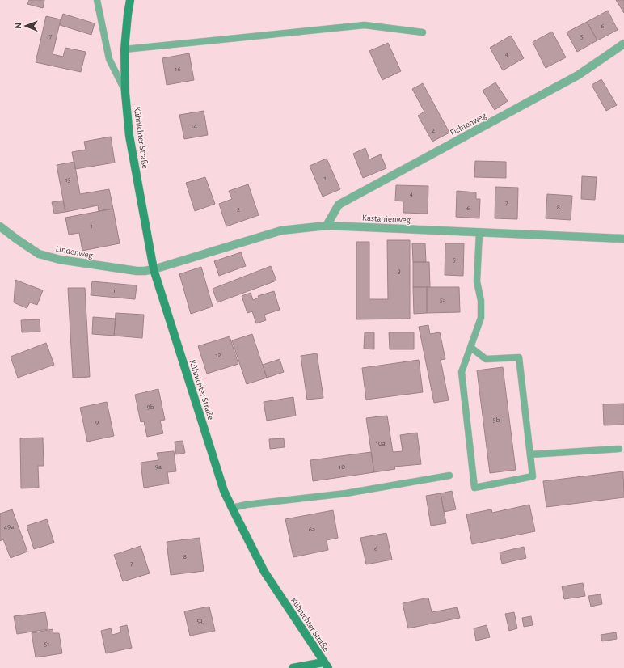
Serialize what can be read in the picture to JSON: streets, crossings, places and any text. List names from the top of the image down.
{
  "streets": {
    "street": [
      "Fichtenweg",
      "Kühnichter Straße",
      "Kastanienweg",
      "Lindenweg"
    ]
  },
  "crossings": [
    ["Fichtenweg", "Kastanienweg"],
    ["Kühnichter Straße", "Kastanienweg"],
    ["Kühnichter Straße", "Lindenweg"],
    ["Kastanienweg", "Lindenweg"]
  ],
  "house_numbers": [
    "6",
    "17",
    "5",
    "4",
    "16",
    "14",
    "2",
    "1",
    "13",
    "4",
    "7",
    "8",
    "6",
    "2",
    "1",
    "5",
    "3",
    "11",
    "5a",
    "12",
    "9b",
    "5b",
    "9",
    "10a",
    "9a",
    "10",
    "49a",
    "6a",
    "6",
    "8",
    "7",
    "53",
    "51"
  ],
  "north": "left"
}
